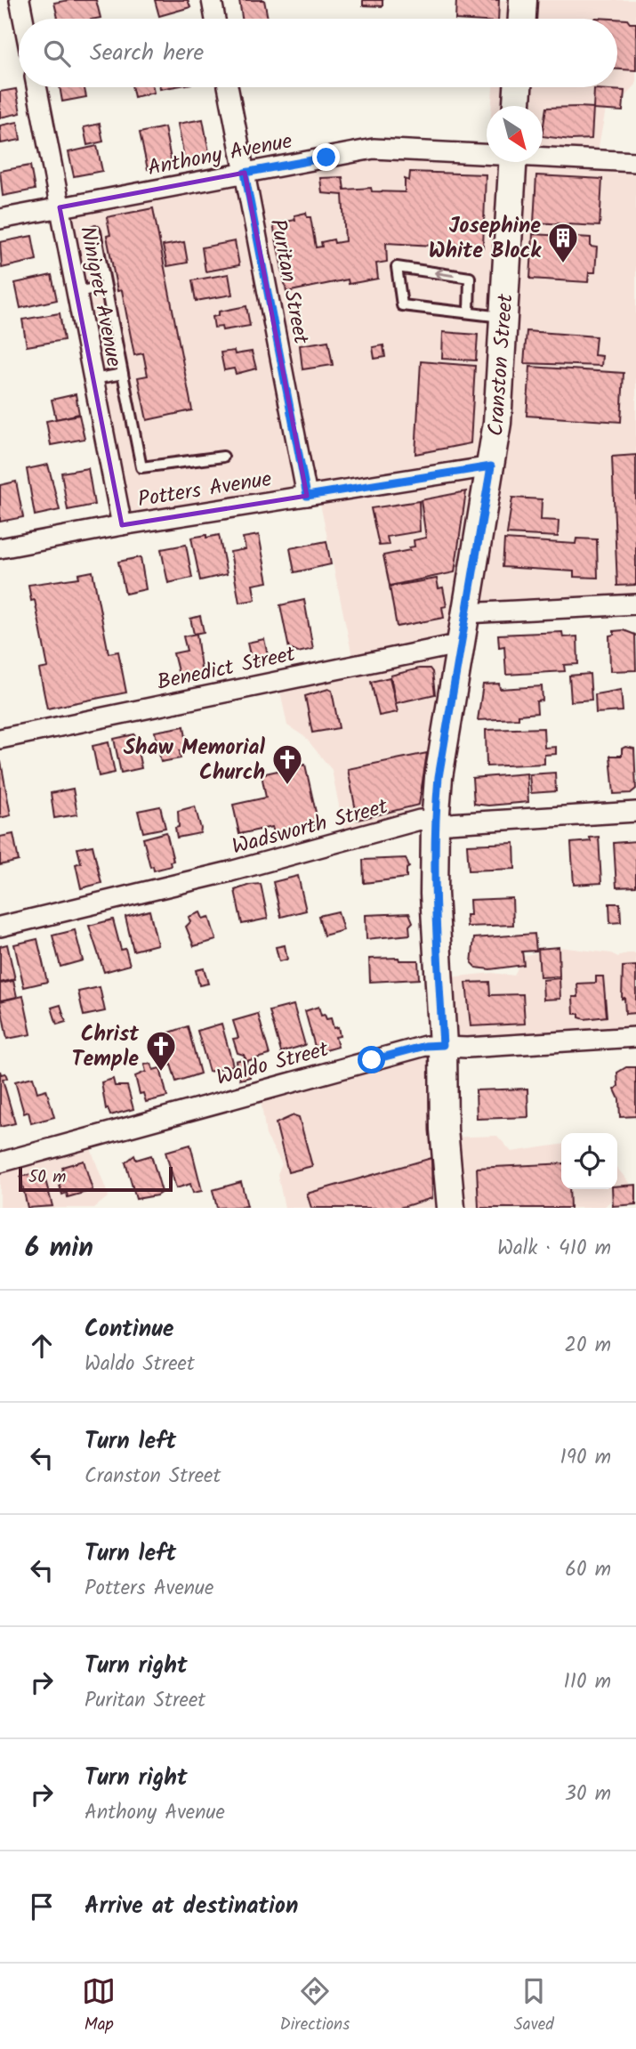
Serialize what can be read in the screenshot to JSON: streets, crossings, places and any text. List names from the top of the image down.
{
  "streets": {
    "main road": ["Cranston Street"],
    "street": [
      "Anthony Avenue",
      "Puritan Street",
      "Ninigret Avenue",
      "Potters Avenue",
      "Benedict Street",
      "Wadsworth Street",
      "Waldo Street"
    ]
  },
  "crossings": [
    ["Anthony Avenue", "Puritan Street"],
    ["Anthony Avenue", "Ninigret Avenue"],
    ["Puritan Street", "Potters Avenue"],
    ["Ninigret Avenue", "Potters Avenue"],
    ["Cranston Street", "Potters Avenue"],
    ["Cranston Street", "Benedict Street"],
    ["Cranston Street", "Wadsworth Street"],
    ["Cranston Street", "Waldo Street"]
  ],
  "places": {
    "building": ["Josephine White Block"],
    "church": ["Shaw Memorial Church", "Christ Temple"]
  },
  "scale_bar": "50 m",
  "north": "bottom right",
  "page": {
    "search": "Search here",
    "scale": "50 m",
    "heading": ["6 min", "Walk · 410 m"],
    "list": [
      ["Continue", "Waldo Street", "20 m"],
      ["Turn left", "Cranston Street", "190 m"],
      ["Turn left", "Potters Avenue", "60 m"],
      ["Turn right", "Puritan Street", "110 m"],
      ["Turn right", "Anthony Avenue", "30 m"],
      "Arrive at destination"
    ],
    "nav": ["Map", "Directions", "Saved"]
  }
}
